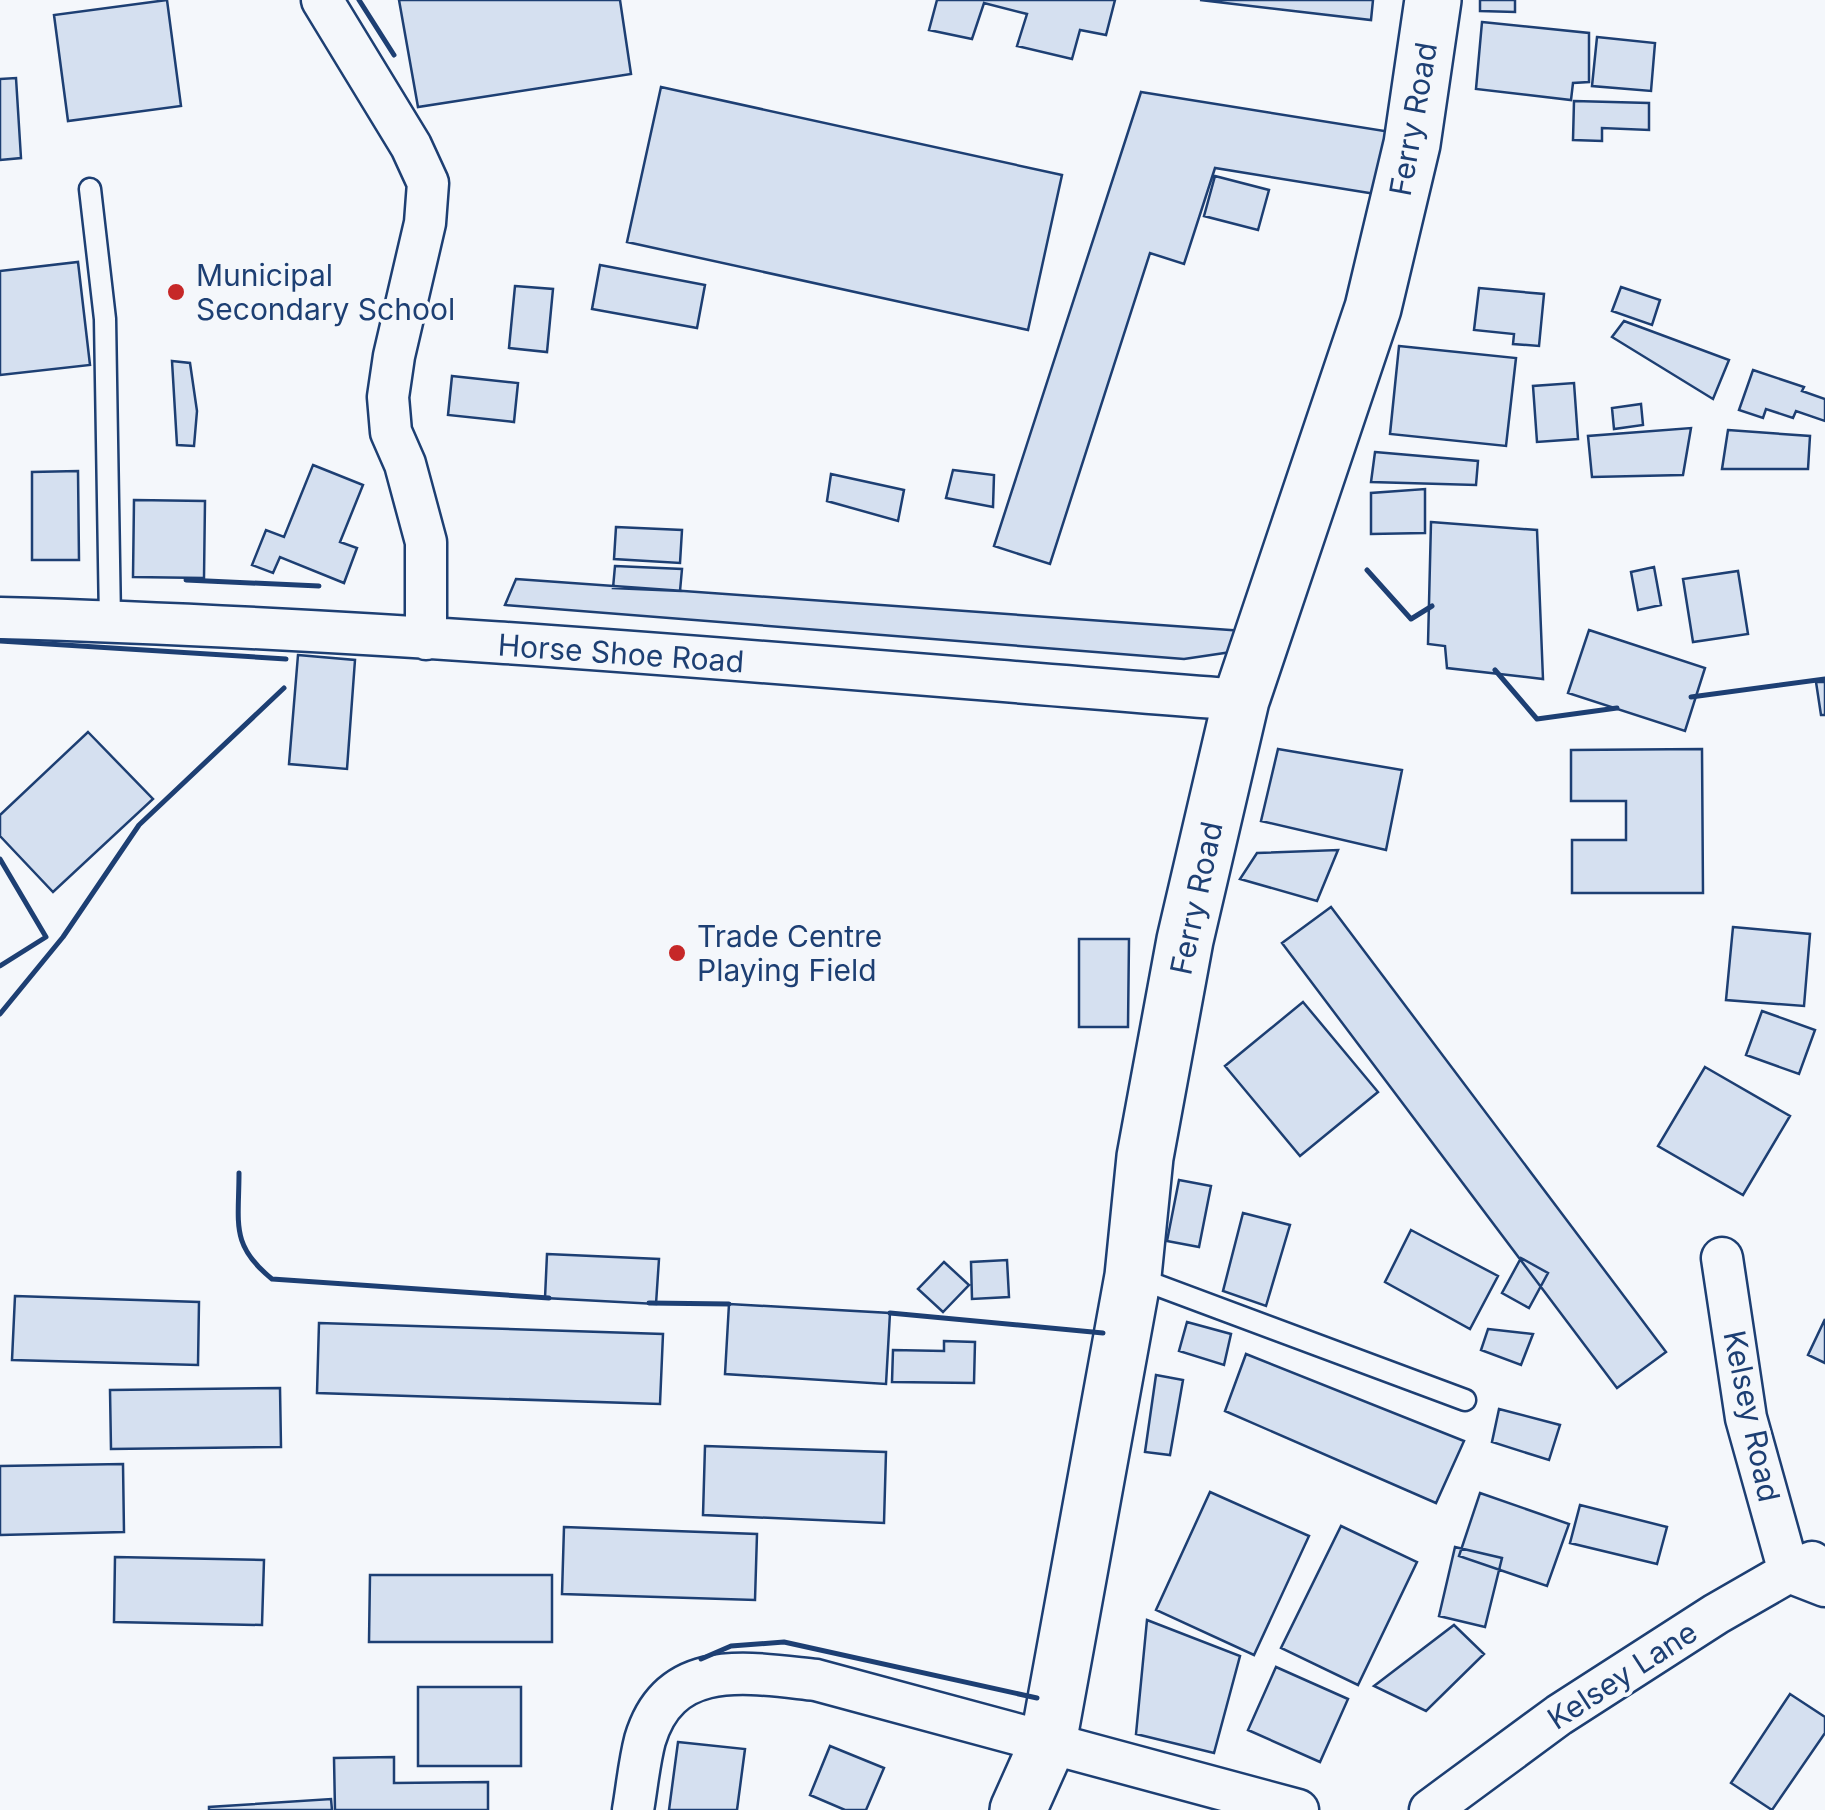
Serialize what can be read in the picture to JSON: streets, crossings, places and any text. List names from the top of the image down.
{
  "streets": {
    "street": [
      "Ferry Road",
      "Horse Shoe Road",
      "Kelsey Road",
      "Kelsey Lane"
    ]
  },
  "crossings": [
    ["Ferry Road", "Horse Shoe Road"],
    ["Kelsey Road", "Kelsey Lane"]
  ],
  "places": ["Municipal Secondary School", "Trade Centre Playing Field"]
}
